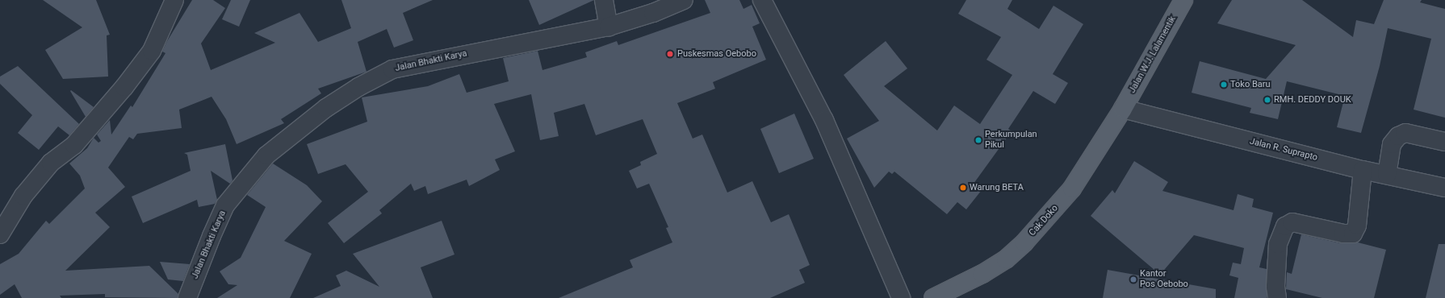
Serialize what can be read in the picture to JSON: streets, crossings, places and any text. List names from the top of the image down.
{
  "streets": {
    "main road": ["Jalan W.J. Lalamentik", "Cak Doko"],
    "street": ["Jalan Bhakti Karya", "Jalan R. Suprapto"]
  },
  "crossings": [
    ["Jalan W.J. Lalamentik", "Jalan R. Suprapto"],
    ["Jalan W.J. Lalamentik", "Cak Doko"],
    ["Jalan R. Suprapto", "Cak Doko"]
  ],
  "places": [
    "Puskesmas Oebobo",
    "Toko Baru",
    "RMH. DEDDY DOUK",
    "Perkumpulan Pikul",
    "Warung BETA",
    "Kantor Pos Oebobo"
  ]
}
